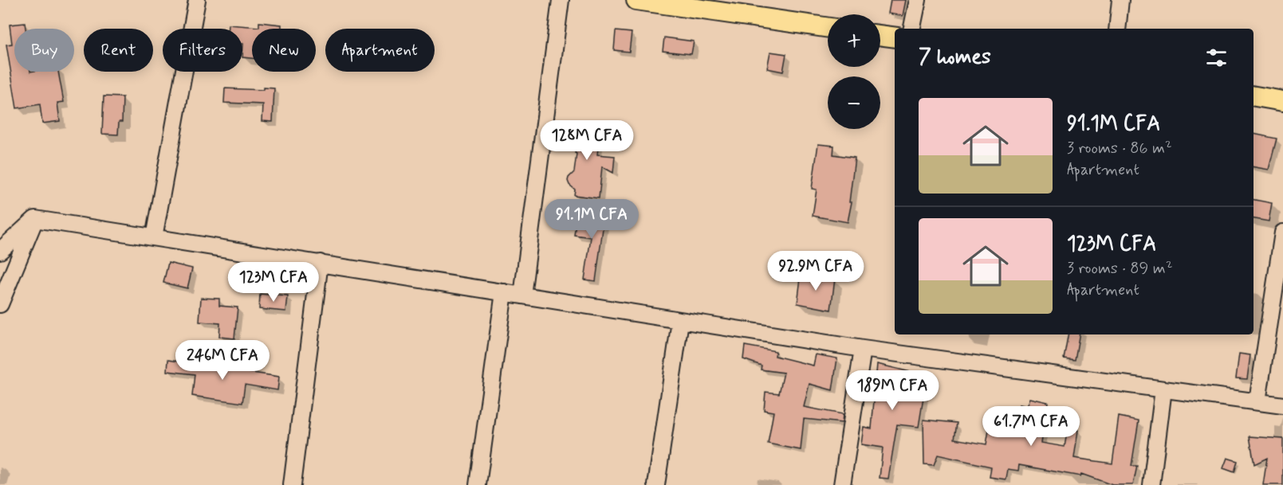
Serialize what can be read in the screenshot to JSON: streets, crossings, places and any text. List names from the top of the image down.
{
  "page": {
    "map_buttons": ["+", "−"],
    "chip": [
      "Buy",
      "Rent",
      "Filters",
      "New",
      "Apartment"
    ],
    "heading": "7 homes",
    "list": [
      {
        "name": "91.1M CFA",
        "note": "3 rooms · 86 m² · Apartment"
      },
      {
        "name": "123M CFA",
        "note": "3 rooms · 89 m² · Apartment"
      }
    ],
    "price": [
      "128M CFA",
      "91.1M CFA",
      "92.9M CFA",
      "123M CFA",
      "246M CFA",
      "189M CFA",
      "61.7M CFA"
    ]
  }
}
